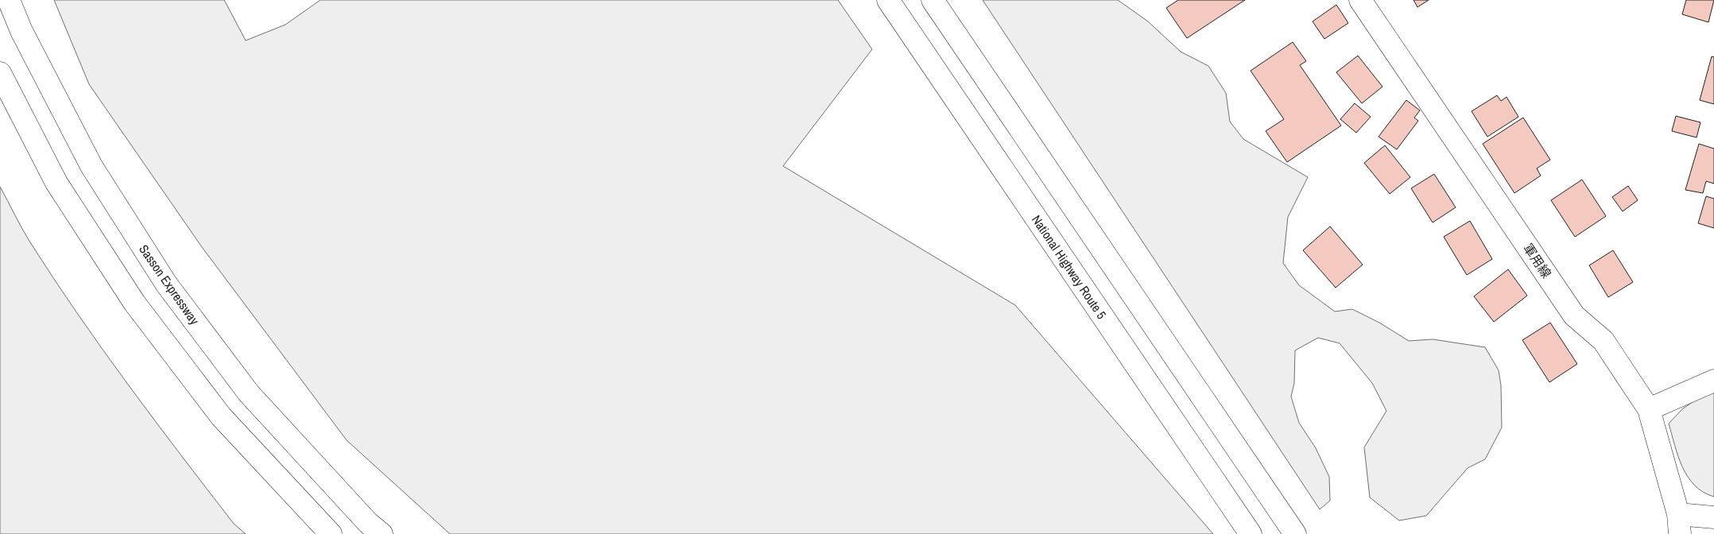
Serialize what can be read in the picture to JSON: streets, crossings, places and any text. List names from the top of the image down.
{
  "streets": {
    "main road": ["軍用線", "National Highway Route 5", "Sasson Expressway"]
  }
}
